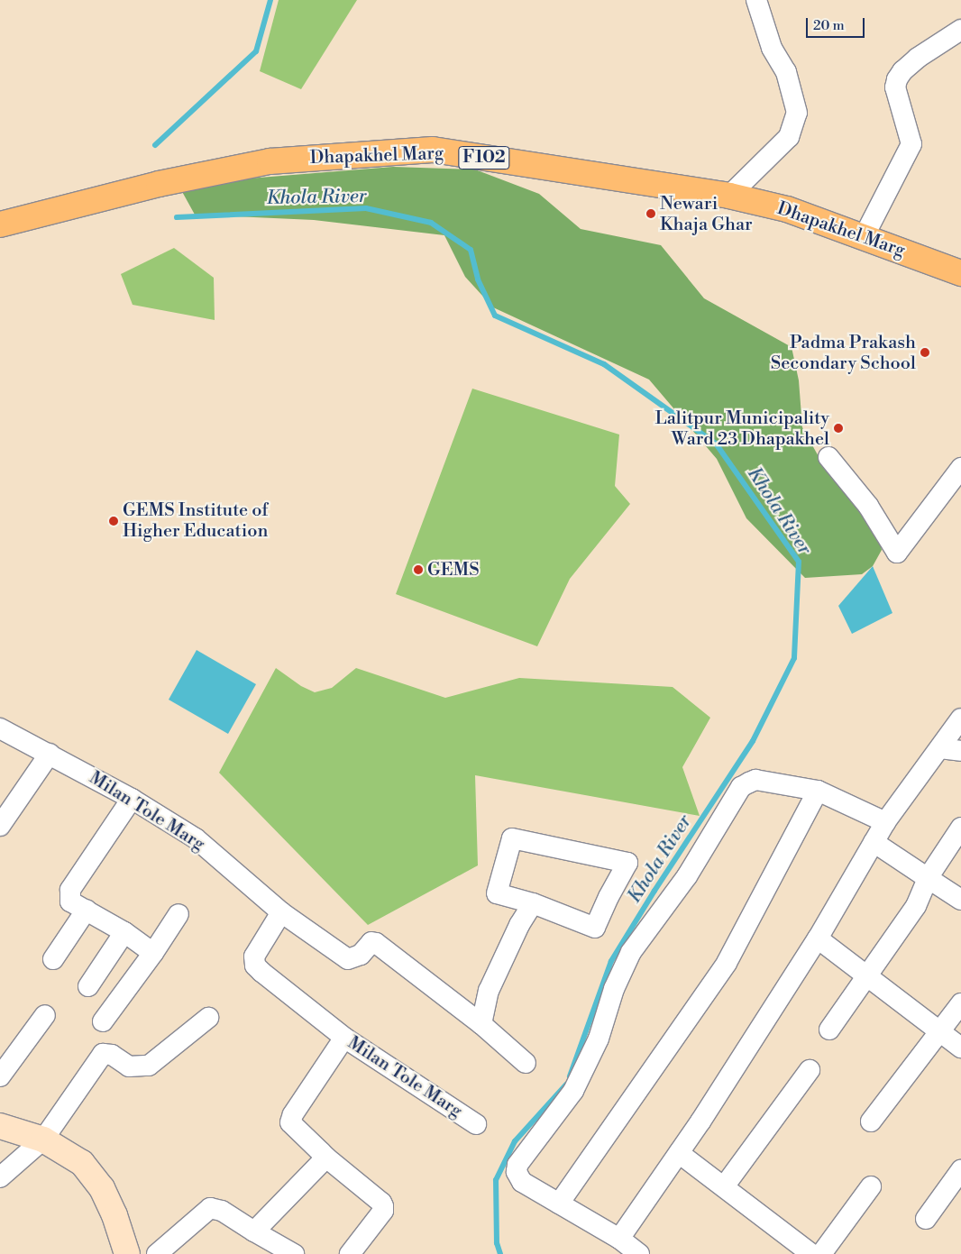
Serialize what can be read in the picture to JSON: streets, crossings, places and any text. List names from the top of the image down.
{
  "streets": {
    "main road": ["Dhapakhel Marg", "F102"],
    "street": ["Milan Tole Marg"]
  },
  "water": ["Khola River"],
  "places": [
    "Newari Khaja Ghar",
    "Padma Prakash Secondary School",
    "Lalitpur Municipality Ward 23 Dhapakhel",
    "GEMS Institute of Higher Education",
    "GEMS"
  ],
  "scale_bar": "20 m"
}
